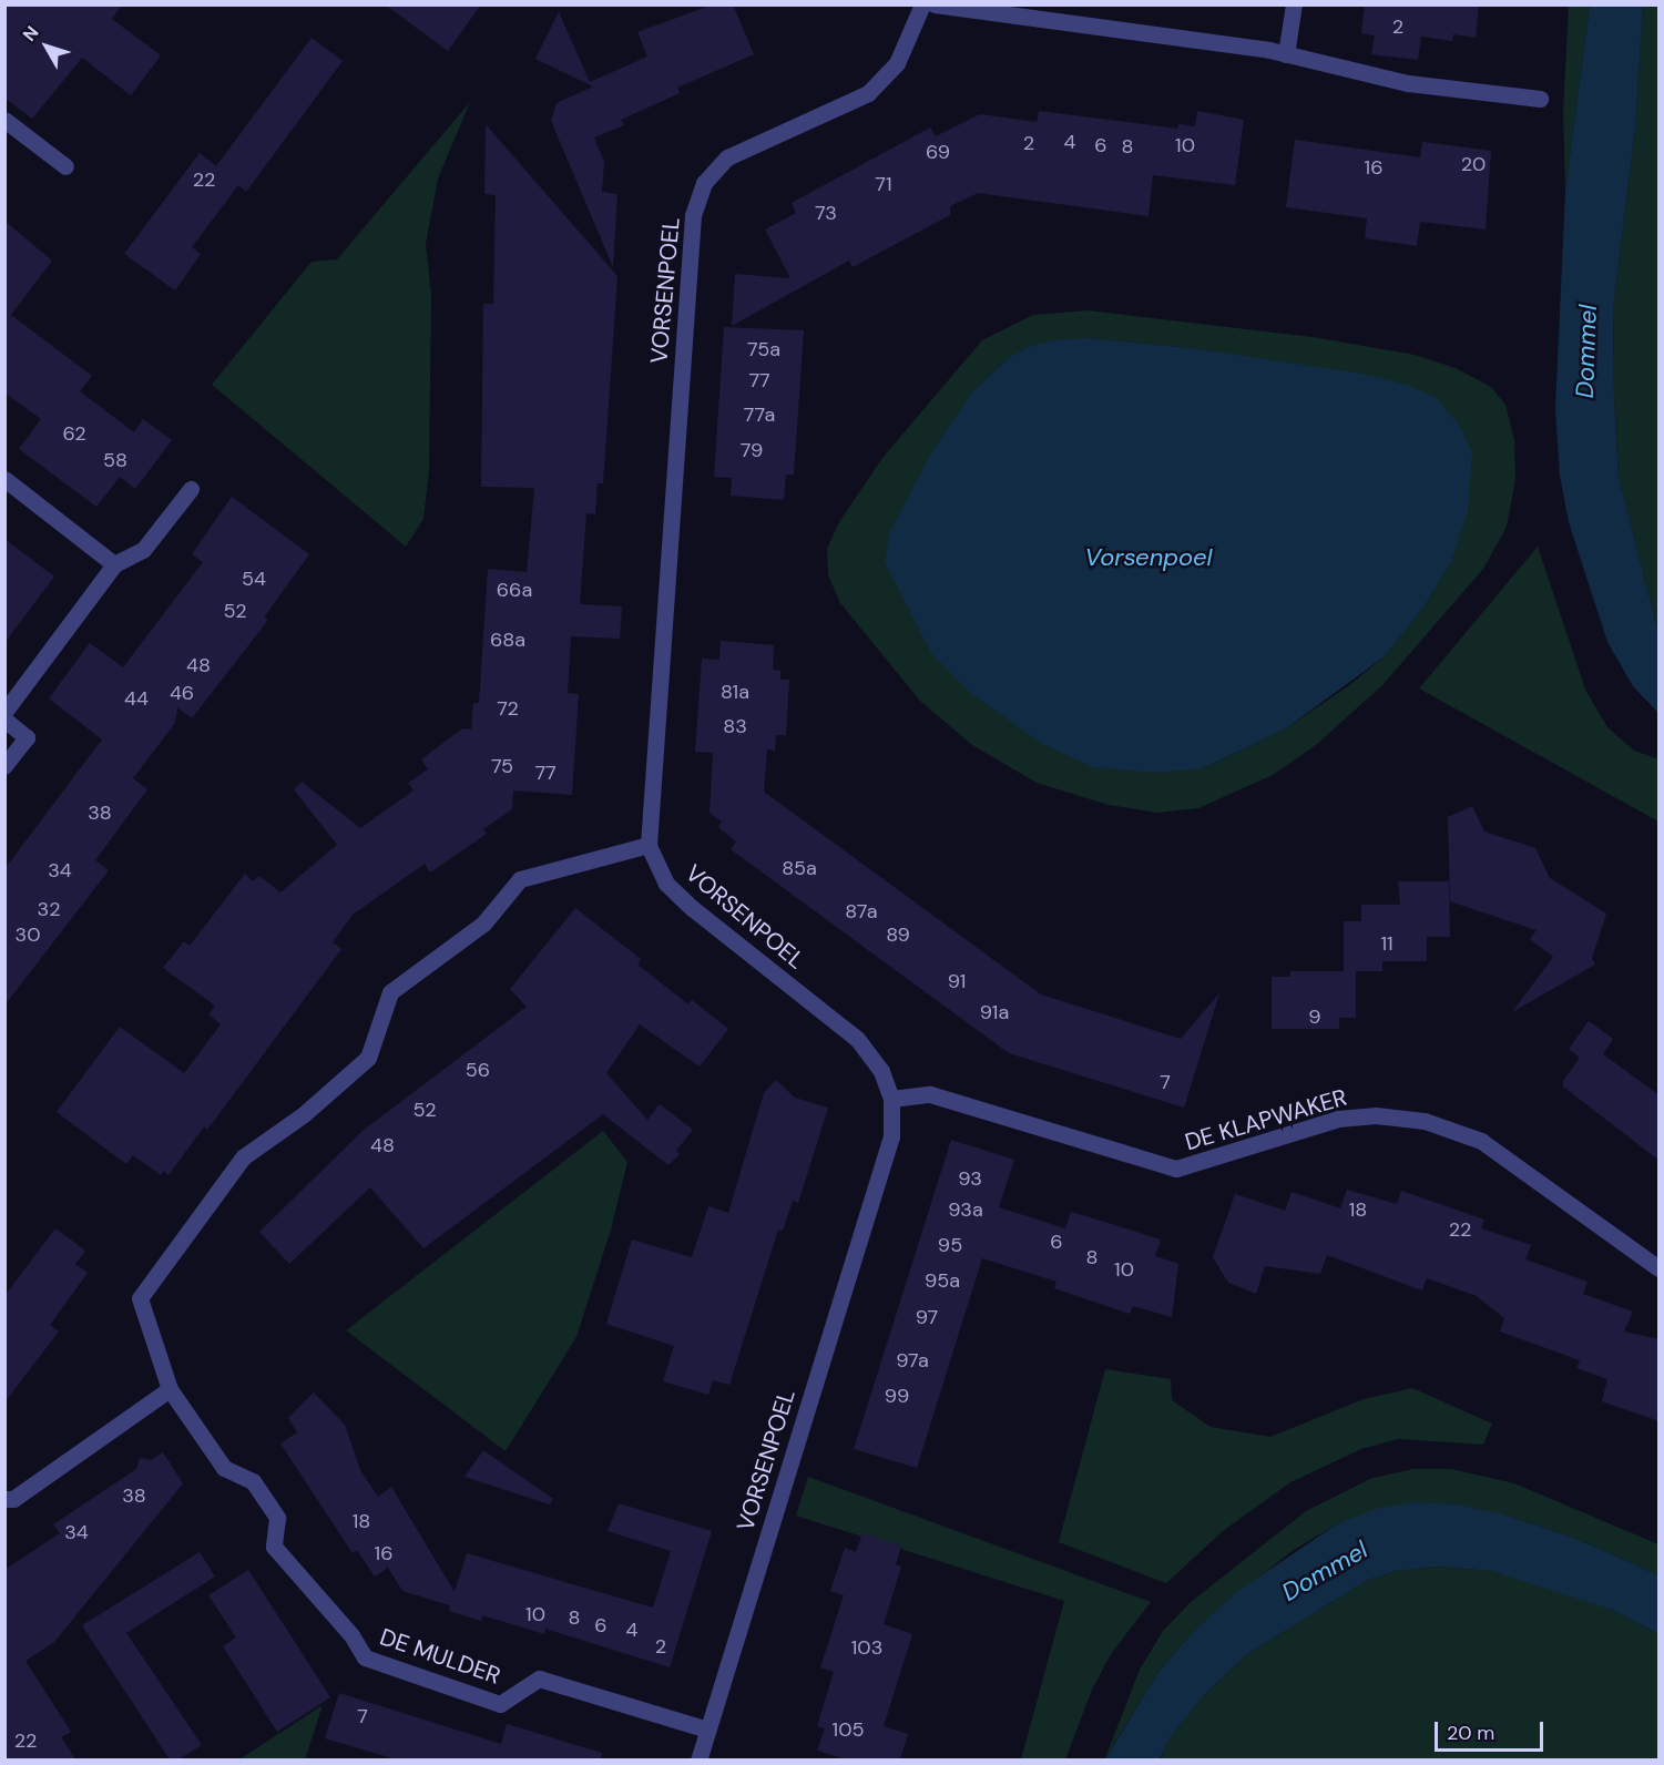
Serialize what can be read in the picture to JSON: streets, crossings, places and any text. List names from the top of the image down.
{
  "streets": {
    "street": ["VORSENPOEL", "DE KLAPWAKER", "DE MULDER"]
  },
  "crossings": [
    ["VORSENPOEL", "DE KLAPWAKER"],
    ["VORSENPOEL", "DE MULDER"]
  ],
  "water": ["Dommel", "Vorsenpoel"],
  "house_numbers": [
    "2",
    "4",
    "2",
    "6",
    "10",
    "8",
    "69",
    "20",
    "16",
    "22",
    "71",
    "73",
    "75a",
    "77",
    "77a",
    "62",
    "79",
    "58",
    "54",
    "66a",
    "52",
    "68a",
    "48",
    "81a",
    "46",
    "44",
    "72",
    "83",
    "75",
    "77",
    "38",
    "85a",
    "34",
    "32",
    "87a",
    "30",
    "89",
    "11",
    "91",
    "91a",
    "9",
    "56",
    "7",
    "52",
    "48",
    "93",
    "93a",
    "18",
    "22",
    "6",
    "95",
    "8",
    "10",
    "95a",
    "97",
    "97a",
    "99",
    "38",
    "18",
    "34",
    "16",
    "10",
    "8",
    "6",
    "4",
    "2",
    "103",
    "7",
    "105",
    "22"
  ],
  "scale_bar": "20 m",
  "north": "top left"
}
